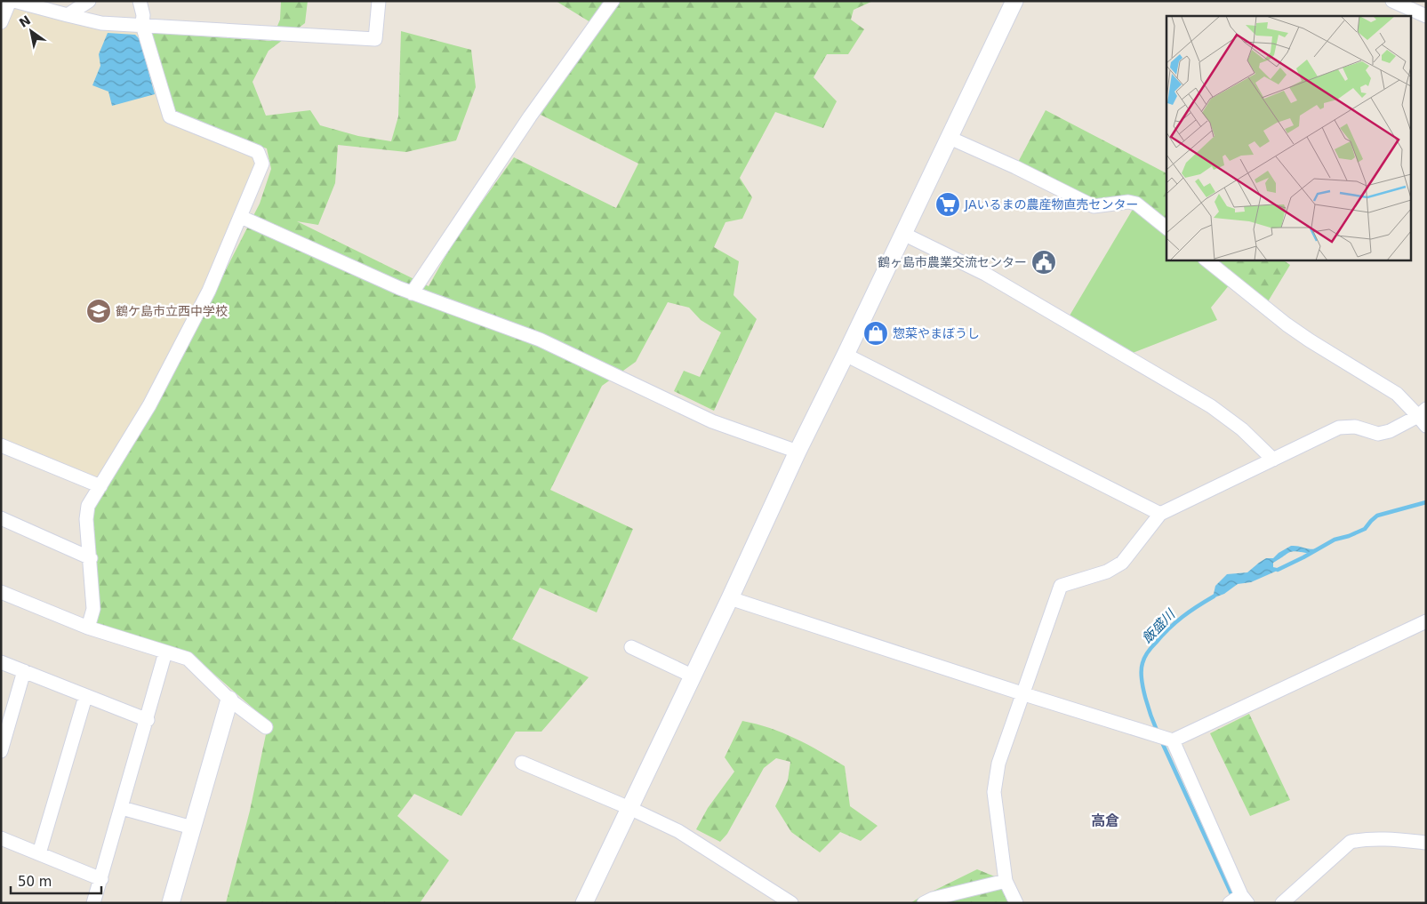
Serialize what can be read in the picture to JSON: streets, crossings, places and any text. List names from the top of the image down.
{
  "districts": ["高倉"],
  "water": ["飯盛川"],
  "places": {
    "supermarket": ["JAいるまの農産物直売センター"],
    "public building": ["鶴ヶ島市農業交流センター"],
    "school or university": ["鶴ケ島市立西中学校"],
    "shop": ["惣菜やまぼうし"]
  },
  "scale_bar": "50 m",
  "north": "top left"
}
